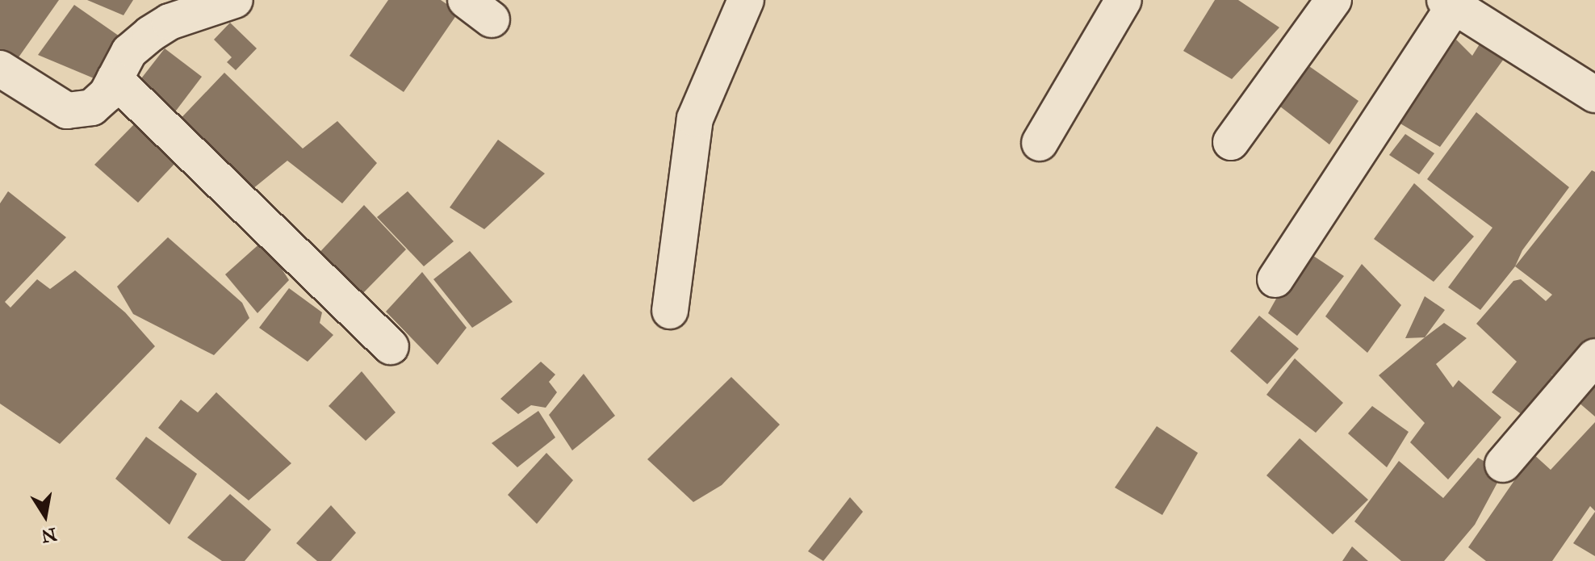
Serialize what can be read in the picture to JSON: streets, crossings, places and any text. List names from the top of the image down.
{
  "north": "bottom"
}
